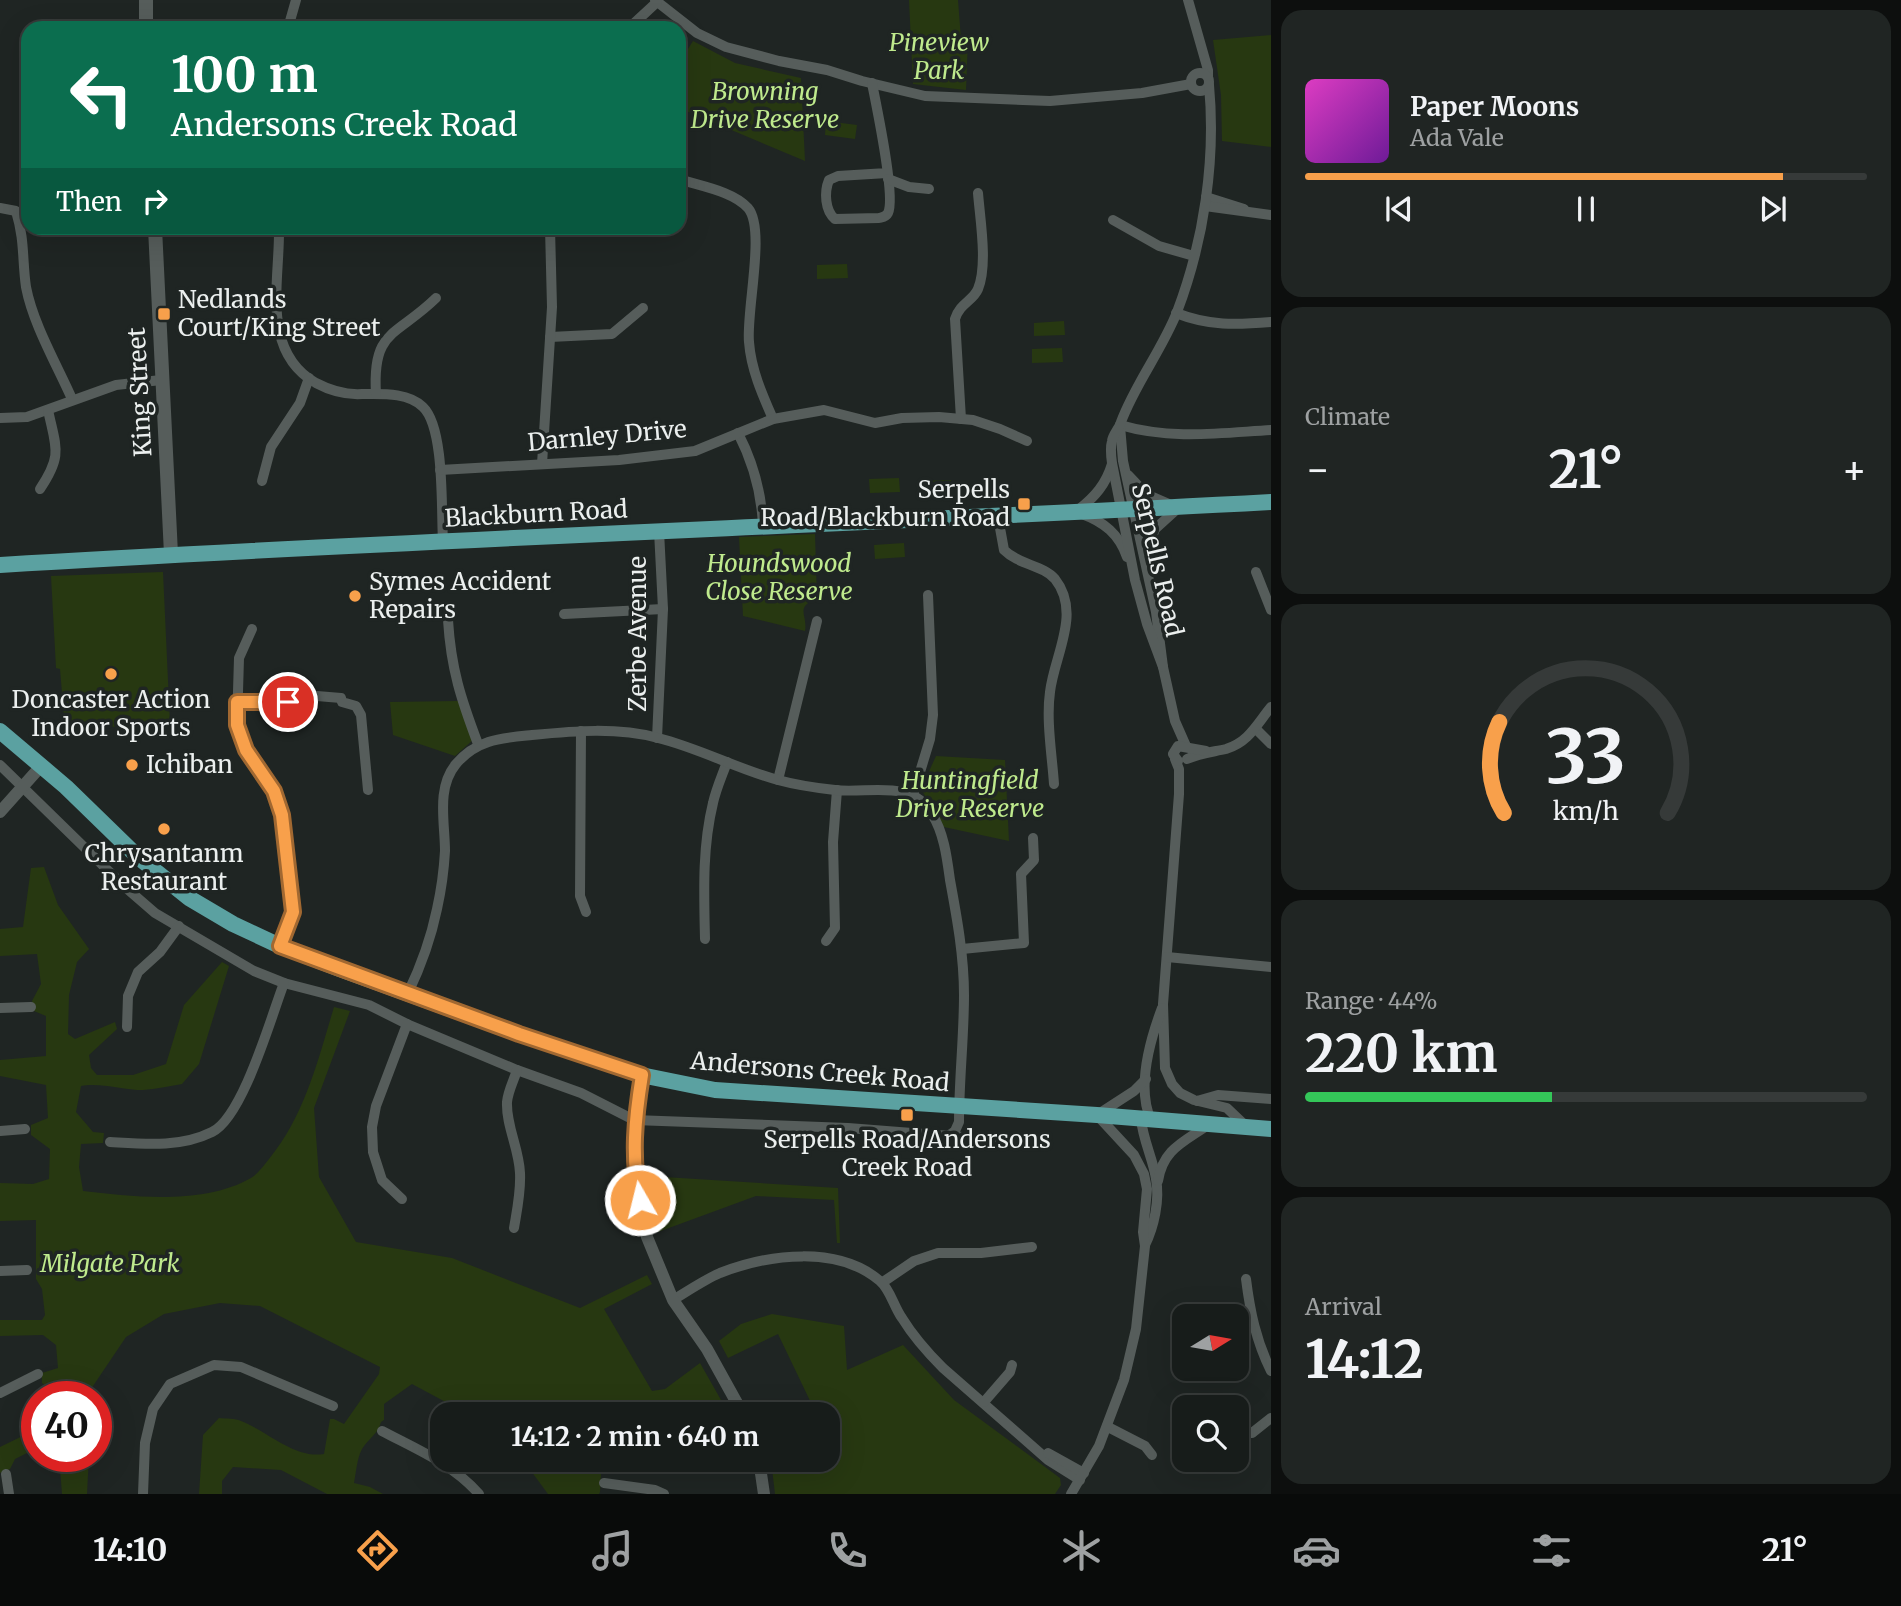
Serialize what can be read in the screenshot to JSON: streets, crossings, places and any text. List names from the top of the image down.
{
  "streets": {
    "main road": ["King Street", "Blackburn Road", "Andersons Creek Road"],
    "street": ["Darnley Drive", "Serpells Road", "Zerbe Avenue"]
  },
  "crossings": [
    ["King Street", "Blackburn Road"],
    ["Blackburn Road", "Serpells Road"],
    ["Blackburn Road", "Zerbe Avenue"],
    ["Serpells Road", "Andersons Creek Road"]
  ],
  "parks": [
    "Pineview Park",
    "Browning Drive Reserve",
    "Houndswood Close Reserve",
    "Huntingfield Drive Reserve",
    "Milgate Park"
  ],
  "places": {
    "transit": ["Nedlands Court/King Street", "Serpells Road/Blackburn Road", "Serpells Road/Andersons Creek Road"],
    "other": [
      "Symes Accident Repairs",
      "Doncaster Action Indoor Sports",
      "Ichiban",
      "Chrysantanm Restaurant"
    ]
  },
  "north": "right",
  "page": {
    "turn": ["100 m", "Andersons Creek Road"],
    "song": ["Paper Moons", "Ada Vale"],
    "then": "Then",
    "tile": [
      "Climate",
      ["Range · 44%", "220 km"],
      ["Arrival", "14:12"]
    ],
    "heat": ["−", "21°", "+"],
    "limit": "40",
    "trip": "14:12 · 2 min · 640 m",
    "tabs": ["14:10", "21°"],
    "gauge": ["33", "km/h"]
  }
}
